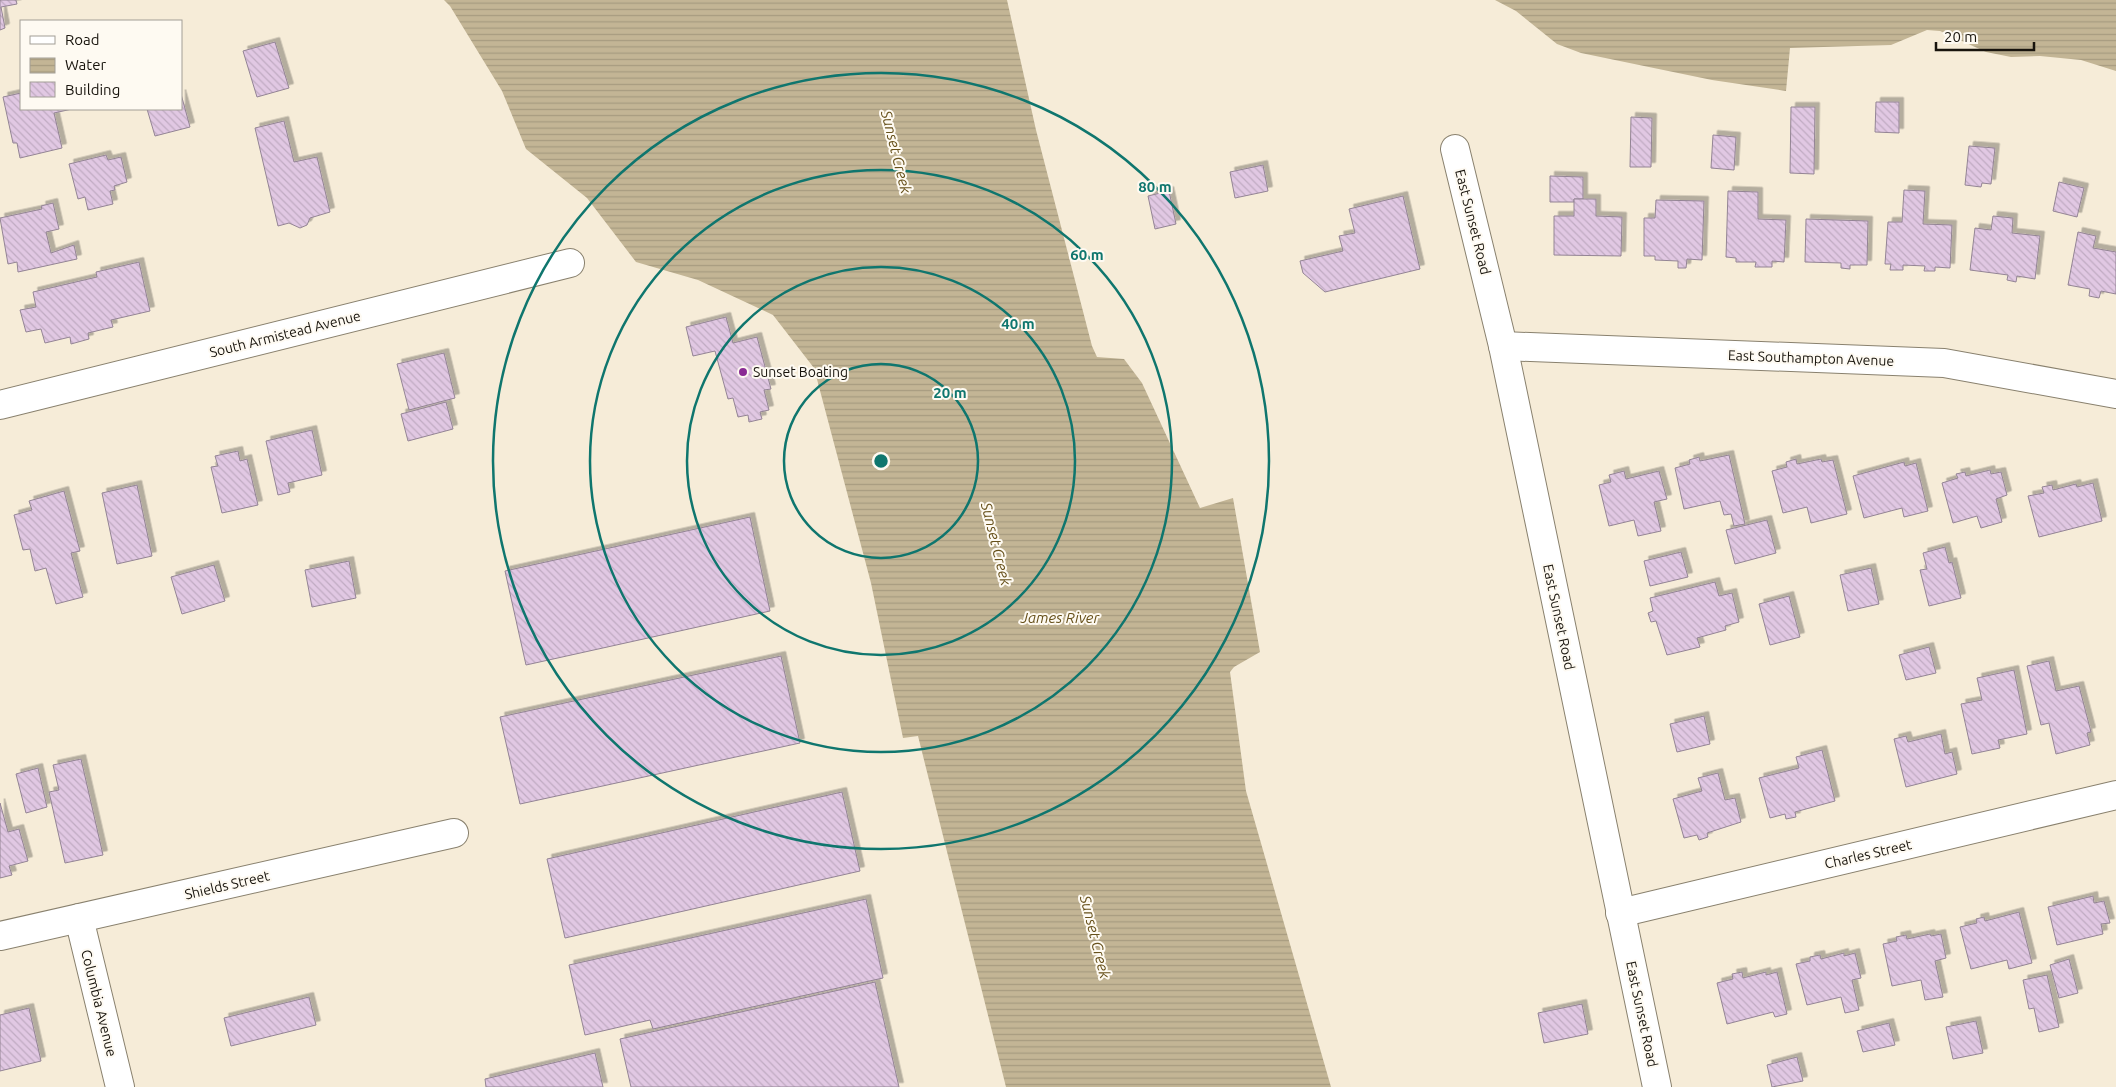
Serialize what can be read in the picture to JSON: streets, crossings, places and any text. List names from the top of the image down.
{
  "streets": {
    "street": [
      "East Sunset Road",
      "South Armistead Avenue",
      "East Southampton Avenue",
      "Charles Street",
      "Shields Street",
      "Columbia Avenue"
    ]
  },
  "crossings": [
    ["East Sunset Road", "East Southampton Avenue"],
    ["East Sunset Road", "Charles Street"],
    ["Shields Street", "Columbia Avenue"]
  ],
  "water": ["Sunset Creek", "James River"],
  "places": ["Sunset Boating"],
  "legend": ["Road", "Water", "Building"],
  "scale_bar": "20 m",
  "rings": [
    "80 m",
    "60 m",
    "40 m",
    "20 m"
  ]
}
